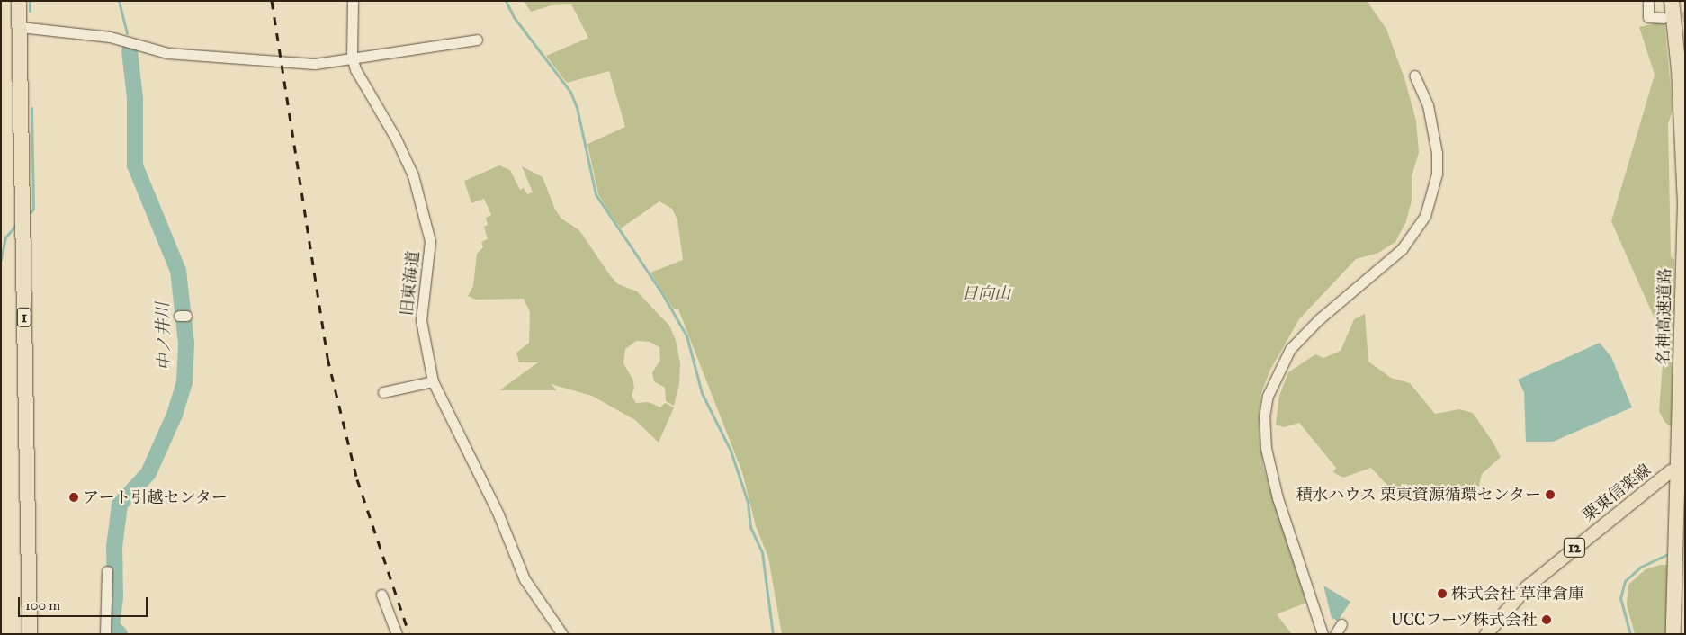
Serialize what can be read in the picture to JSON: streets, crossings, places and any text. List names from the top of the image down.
{
  "streets": {
    "highway": ["名神高速道路", "1"],
    "main road": ["栗東信楽線", "12"],
    "street": ["旧東海道"]
  },
  "water": ["中ノ井川"],
  "parks": ["日向山"],
  "places": [
    "積水ハウス 栗東資源循環センター",
    "アート引越センター",
    "株式会社 草津倉庫",
    "UCCフーヅ株式会社"
  ],
  "scale_bar": "100 m"
}
